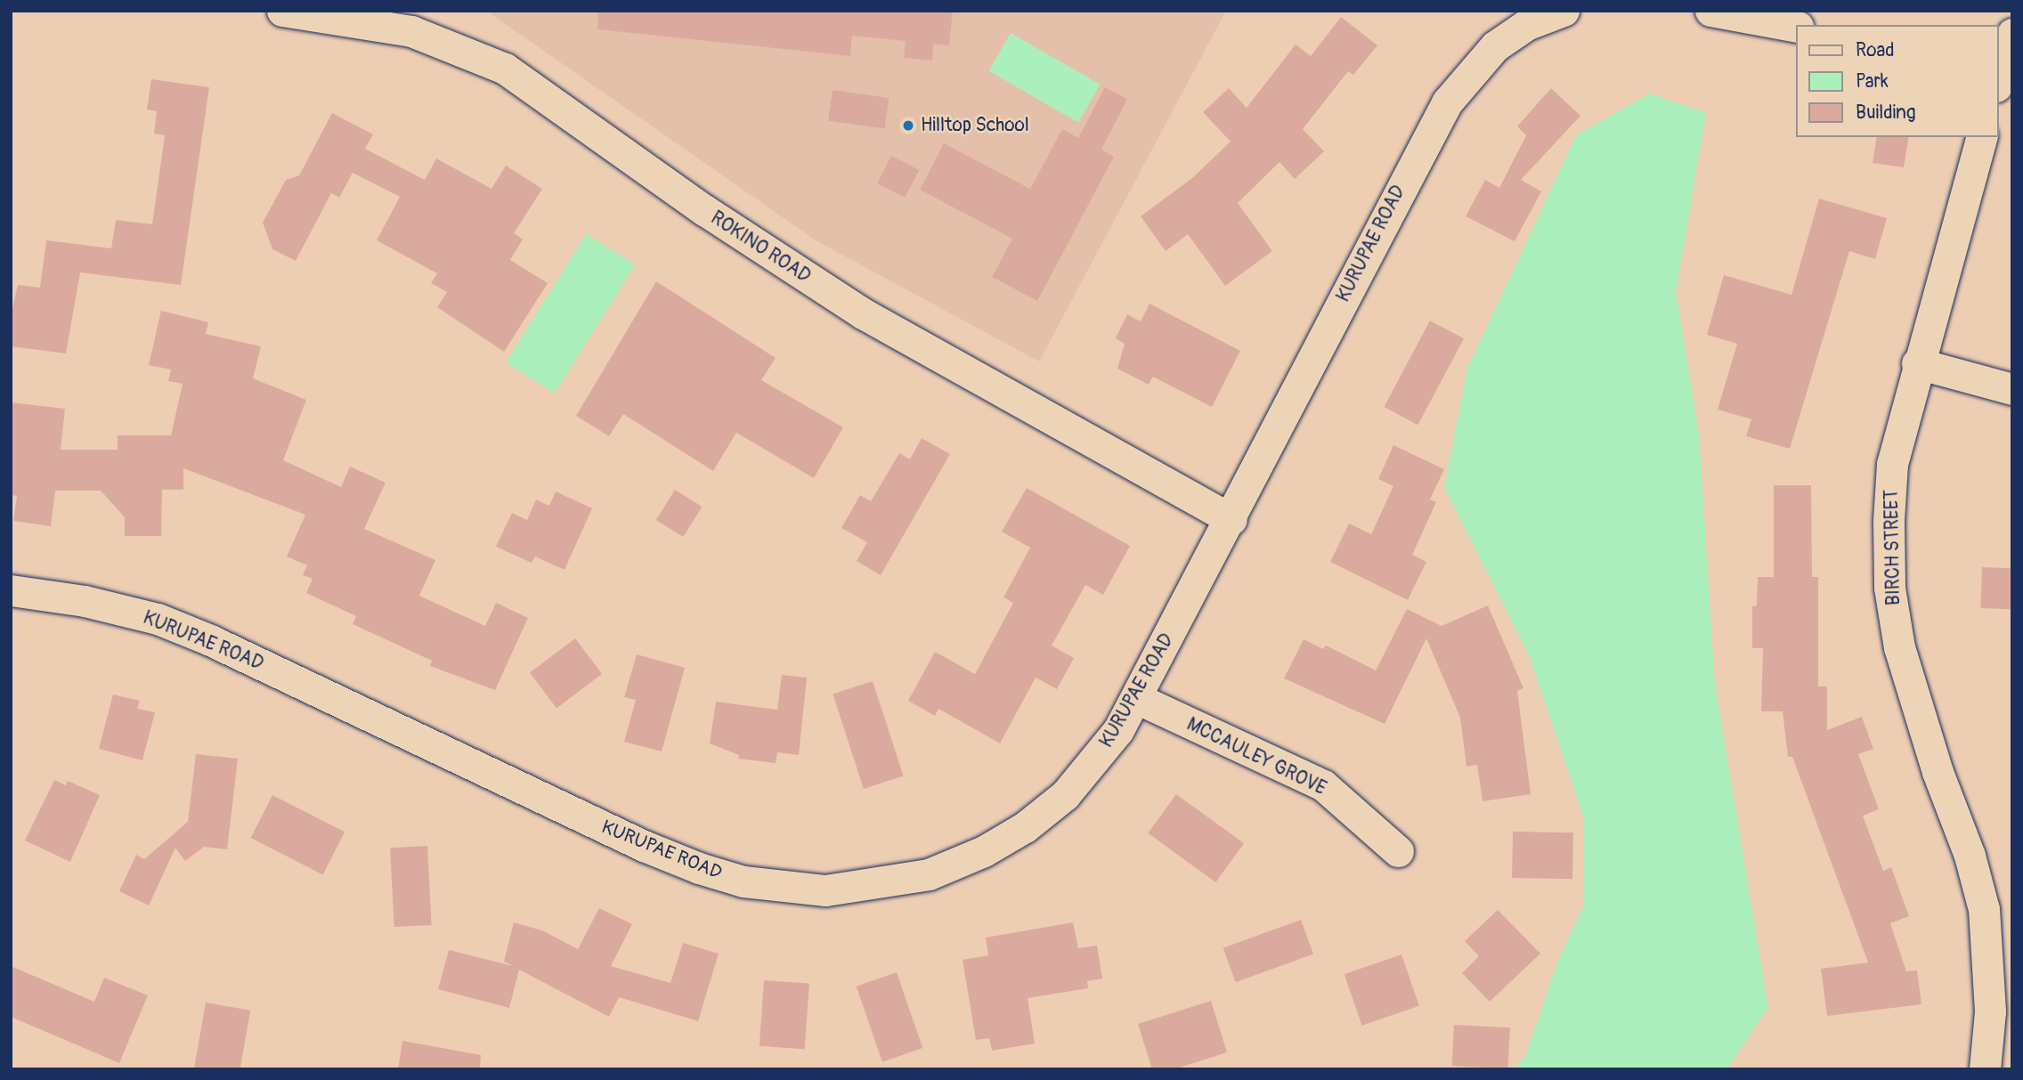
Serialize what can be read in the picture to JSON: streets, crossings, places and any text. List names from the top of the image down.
{
  "streets": {
    "street": [
      "KURUPAE ROAD",
      "ROKINO ROAD",
      "BIRCH STREET",
      "MCCAULEY GROVE"
    ]
  },
  "crossings": [
    ["KURUPAE ROAD", "ROKINO ROAD"],
    ["KURUPAE ROAD", "MCCAULEY GROVE"]
  ],
  "places": ["Hilltop School"],
  "legend": ["Road", "Park", "Building"]
}
